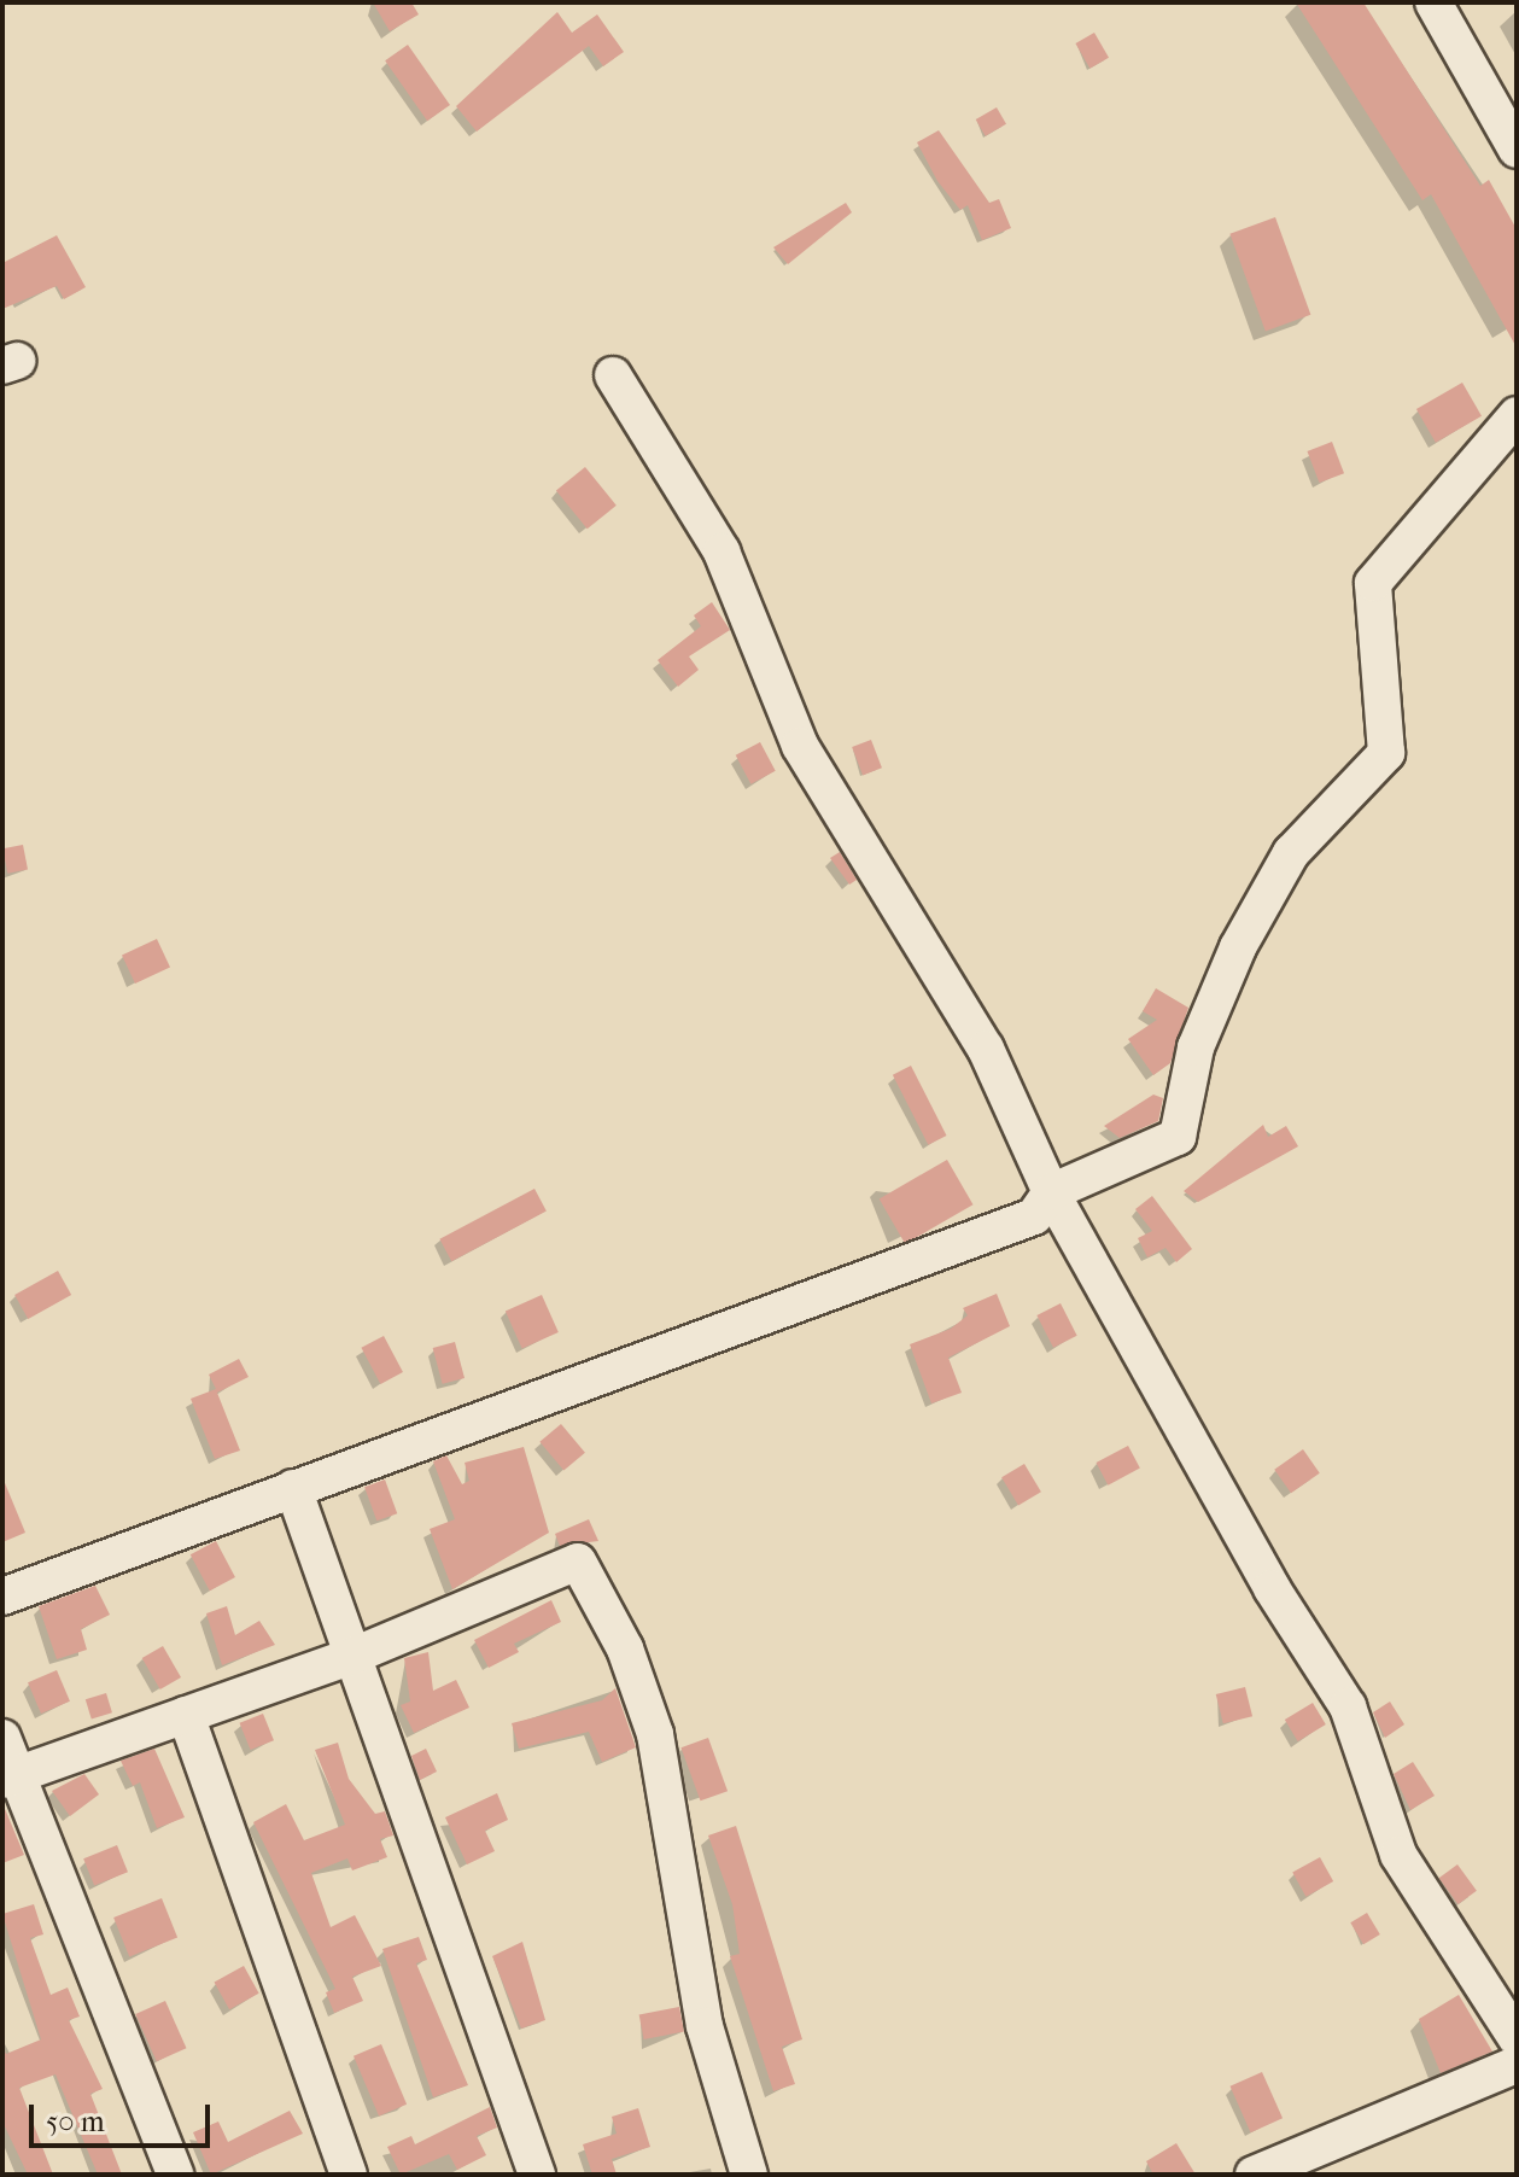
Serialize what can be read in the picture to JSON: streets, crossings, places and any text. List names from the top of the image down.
{
  "scale_bar": "50 m"
}
